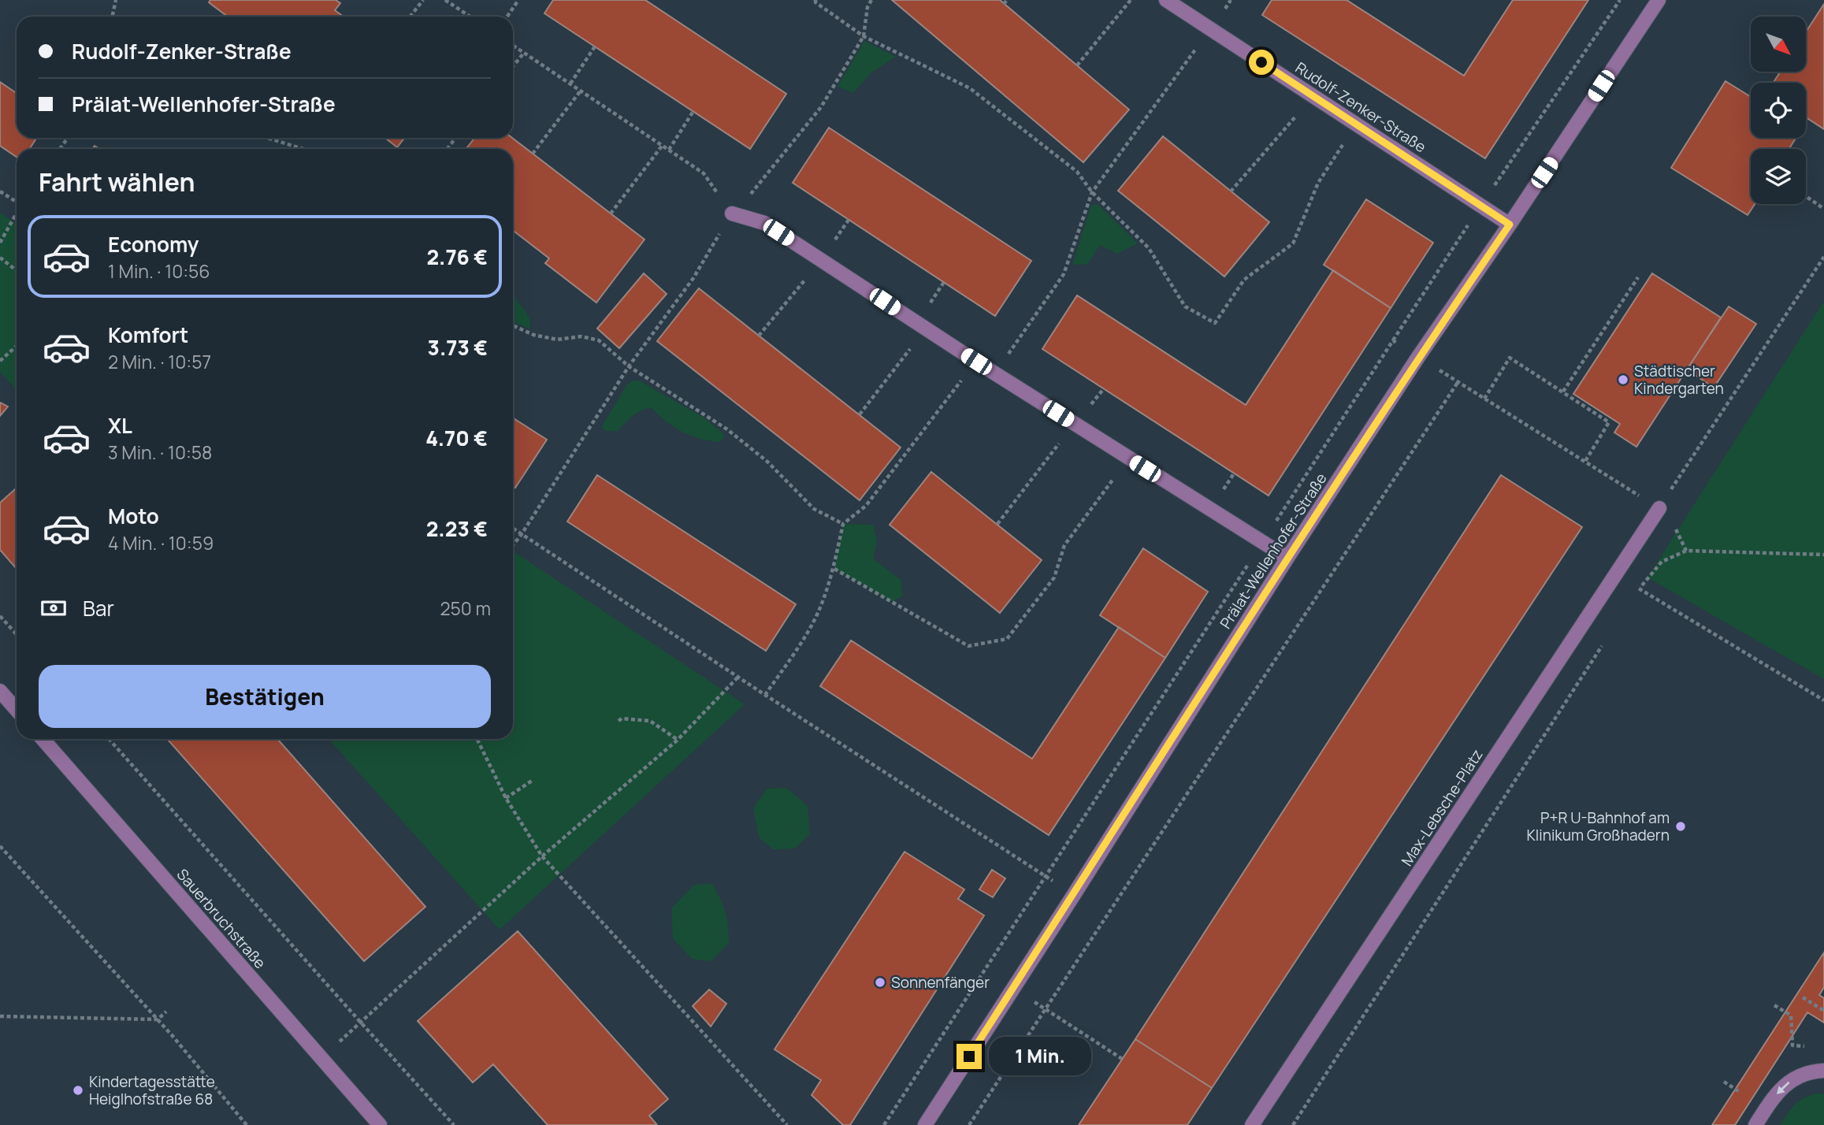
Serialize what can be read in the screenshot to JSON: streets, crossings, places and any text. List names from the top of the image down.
{
  "streets": {
    "street": [
      "Rudolf-Zenker-Straße",
      "Prälat-Wellenhofer-Straße",
      "Max-Lebsche-Platz",
      "Sauerbruchstraße"
    ]
  },
  "crossings": [
    ["Rudolf-Zenker-Straße", "Prälat-Wellenhofer-Straße"]
  ],
  "places": [
    "Städtischer Kindergarten",
    "P+R U-Bahnhof am Klinikum Großhadern",
    "Sonnenfänger",
    "Kindertagesstätte Heiglhofstraße 68"
  ],
  "north": "bottom right",
  "page": {
    "banner": ["Rudolf-Zenker-Straße", "Prälat-Wellenhofer-Straße"],
    "heading": "Fahrt wählen",
    "list": [
      {
        "name": "Economy",
        "note": "1 Min. · 10:56",
        "value": "2.76 €"
      },
      {
        "name": "Komfort",
        "note": "2 Min. · 10:57",
        "value": "3.73 €"
      },
      {
        "name": "XL",
        "note": "3 Min. · 10:58",
        "value": "4.70 €"
      },
      {
        "name": "Moto",
        "note": "4 Min. · 10:59",
        "value": "2.23 €"
      }
    ],
    "pay": ["Bar", "250 m"],
    "buttons": "Bestätigen",
    "bubble": "1 Min."
  }
}
